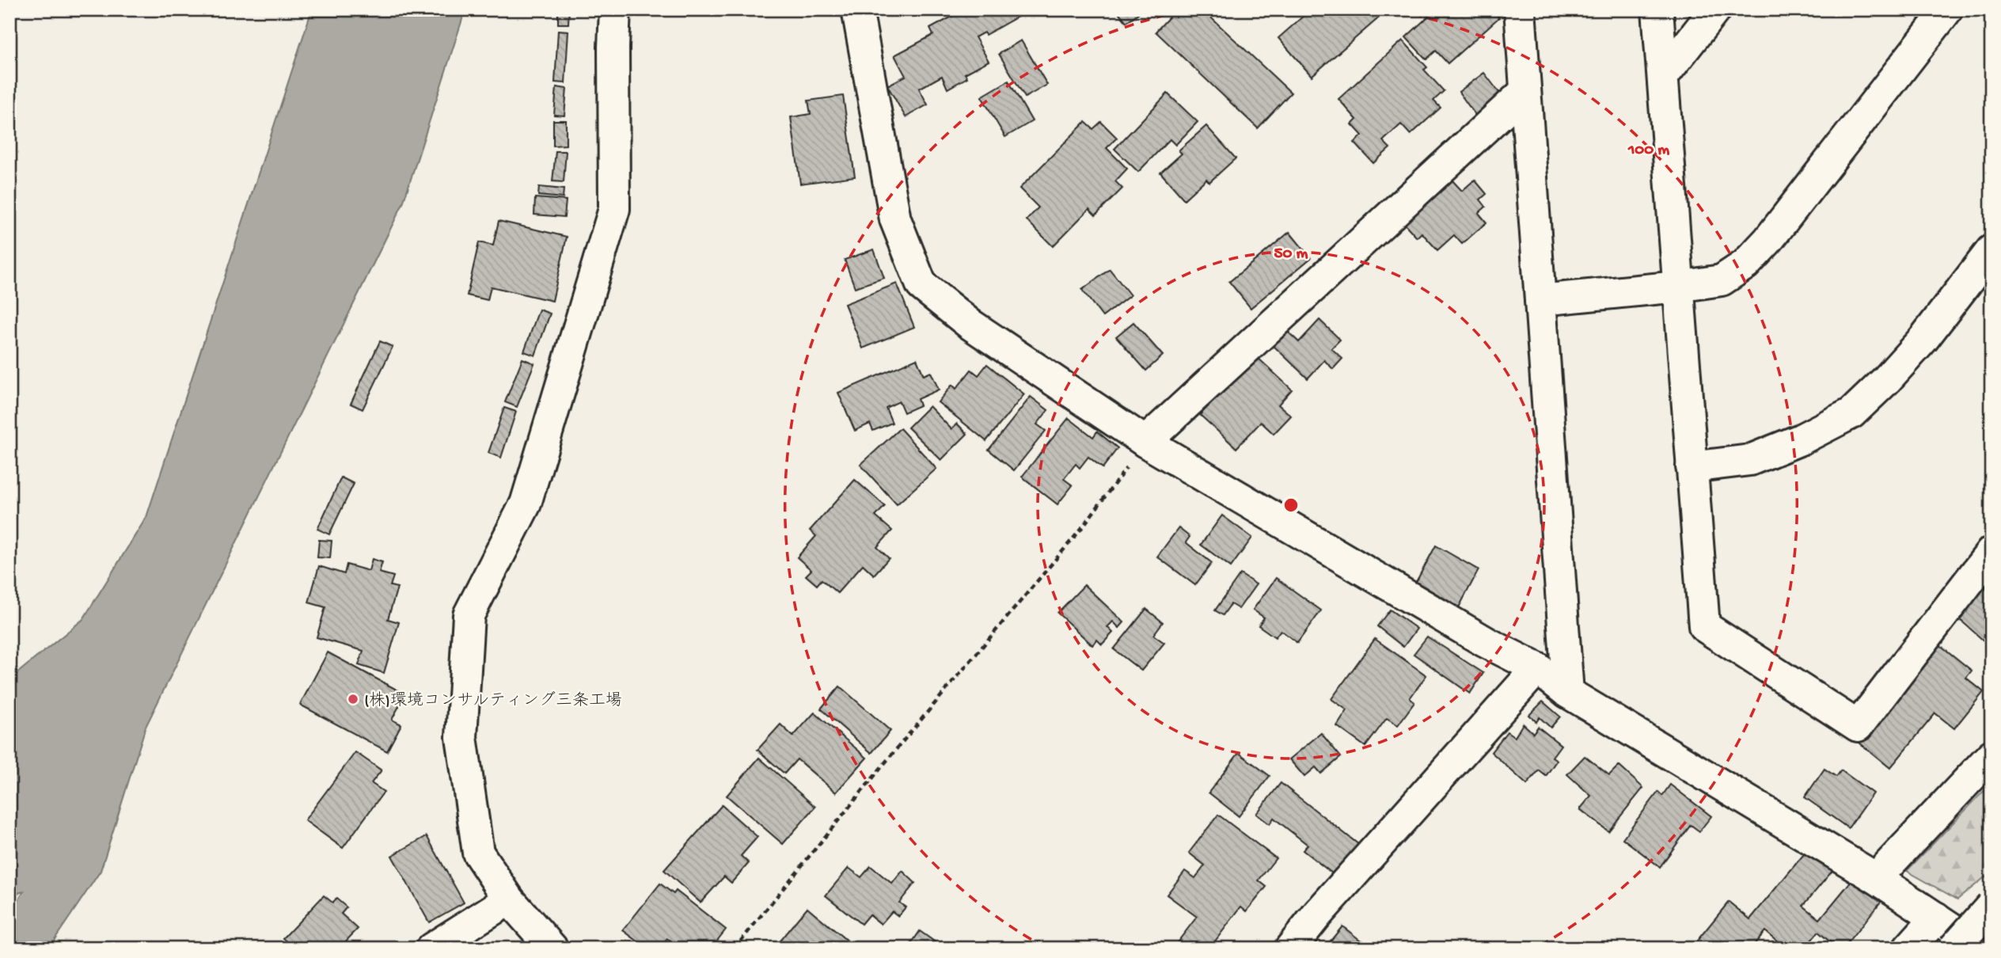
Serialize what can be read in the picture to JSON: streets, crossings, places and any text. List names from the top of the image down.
{
  "places": ["(株)環境コンサルティング三条工場"],
  "rings": ["100 m", "50 m"]
}
